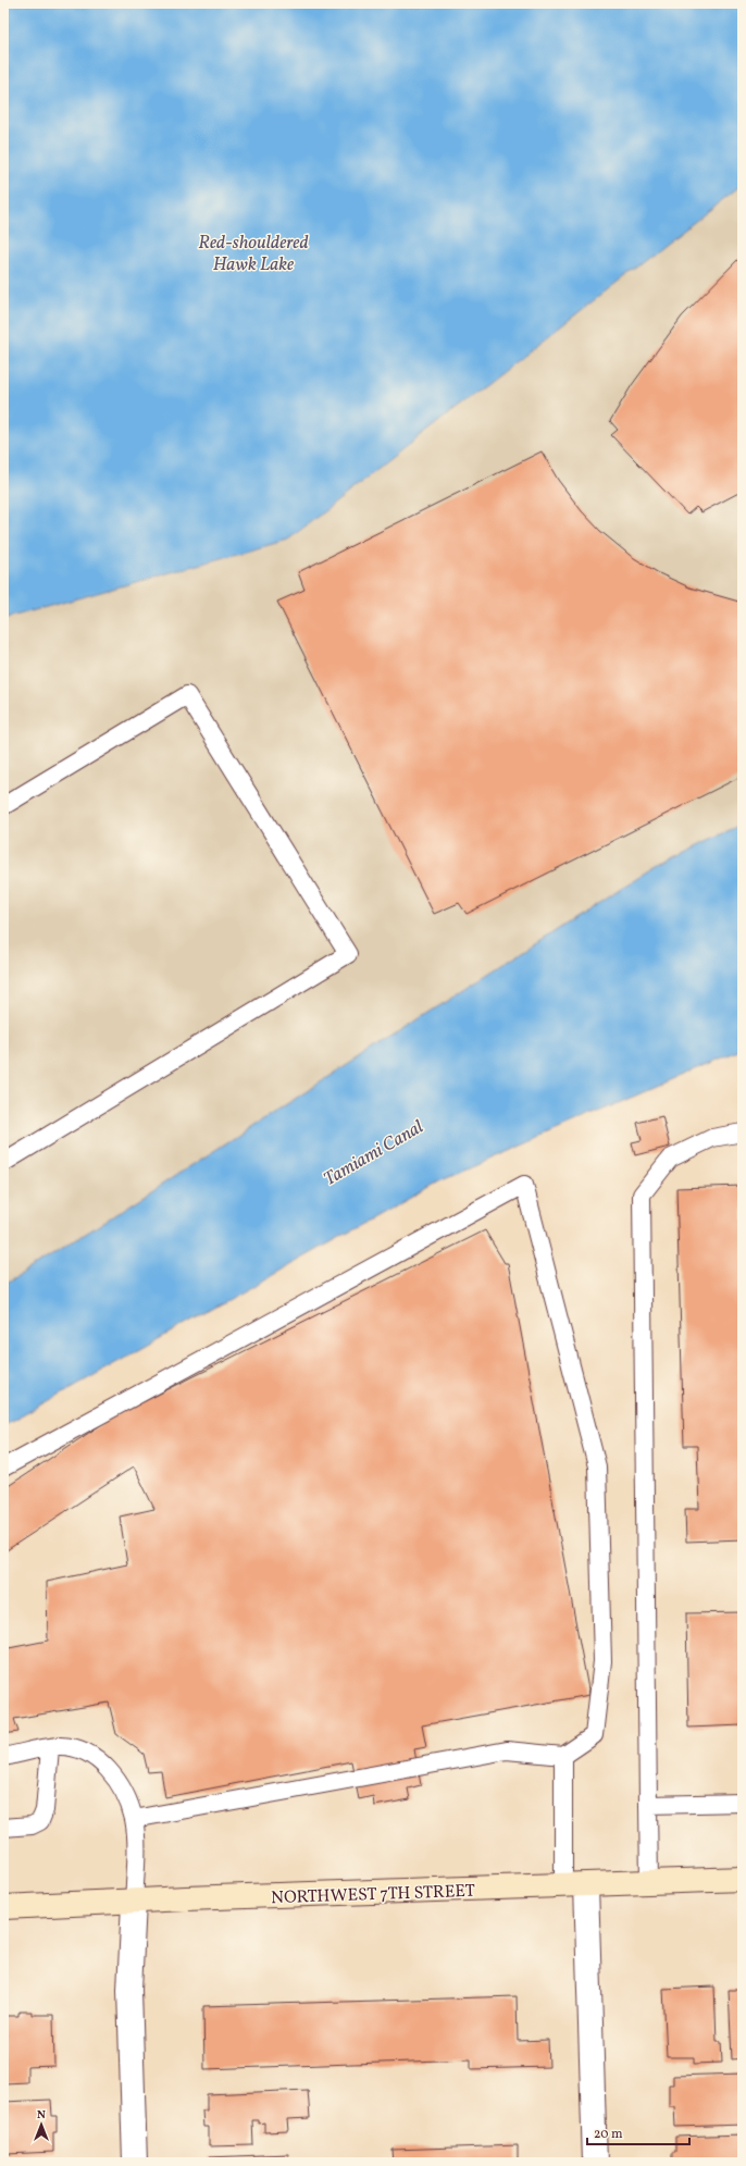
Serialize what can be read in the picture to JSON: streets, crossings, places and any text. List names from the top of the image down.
{
  "streets": {
    "main road": ["NORTHWEST 7TH STREET"]
  },
  "water": ["Red-shouldered Hawk Lake", "Tamiami Canal"],
  "scale_bar": "20 m",
  "north": "top"
}
